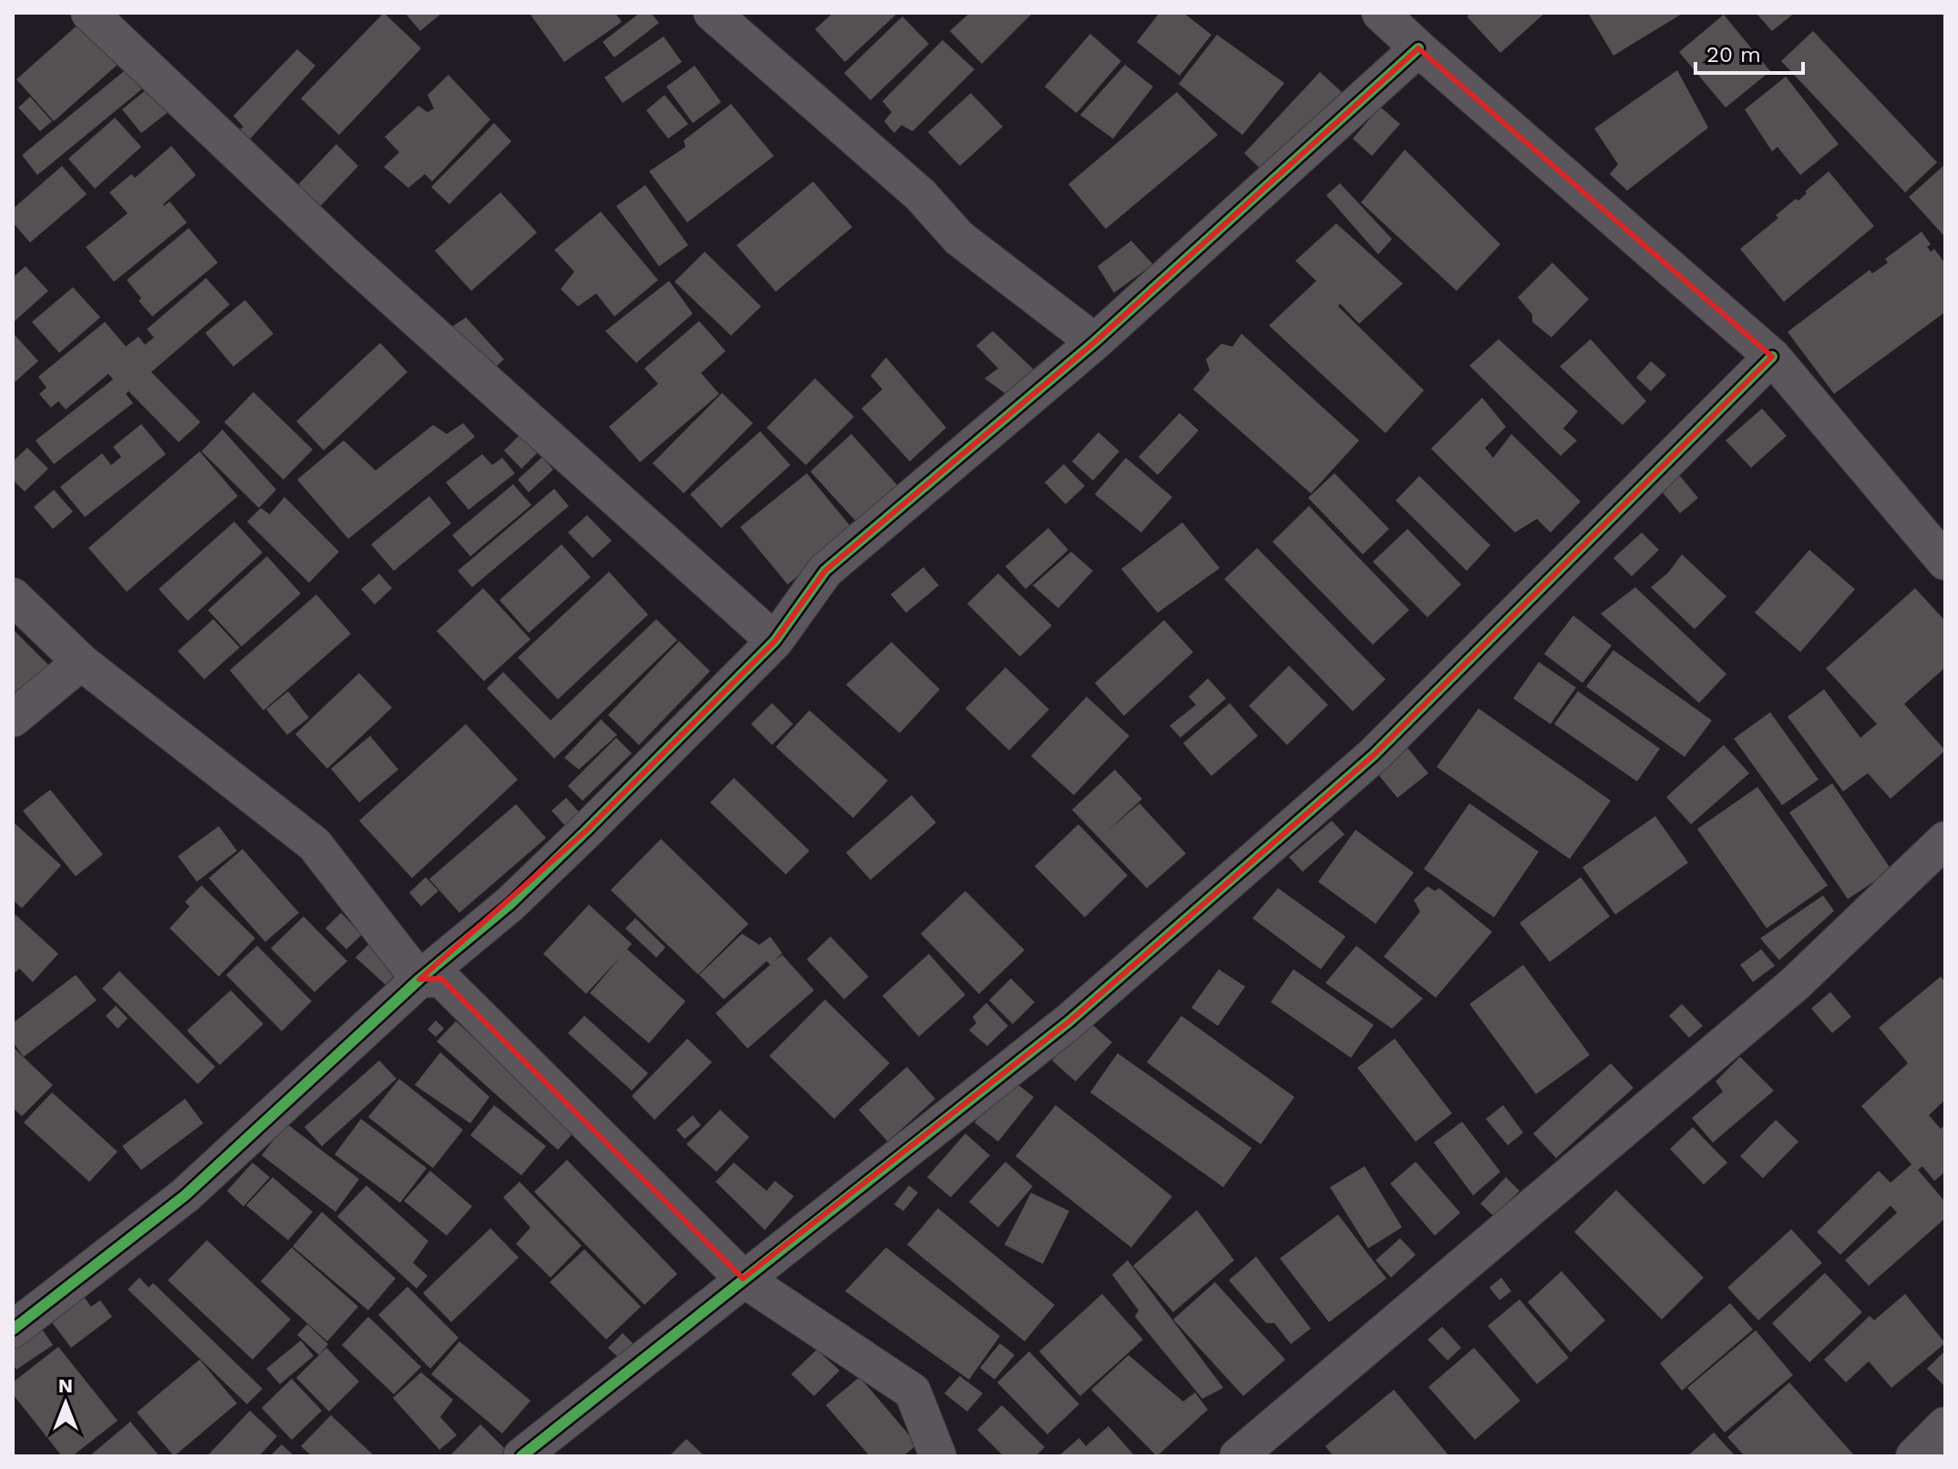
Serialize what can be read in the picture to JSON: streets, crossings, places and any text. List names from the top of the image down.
{
  "scale_bar": "20 m",
  "north": "top"
}
